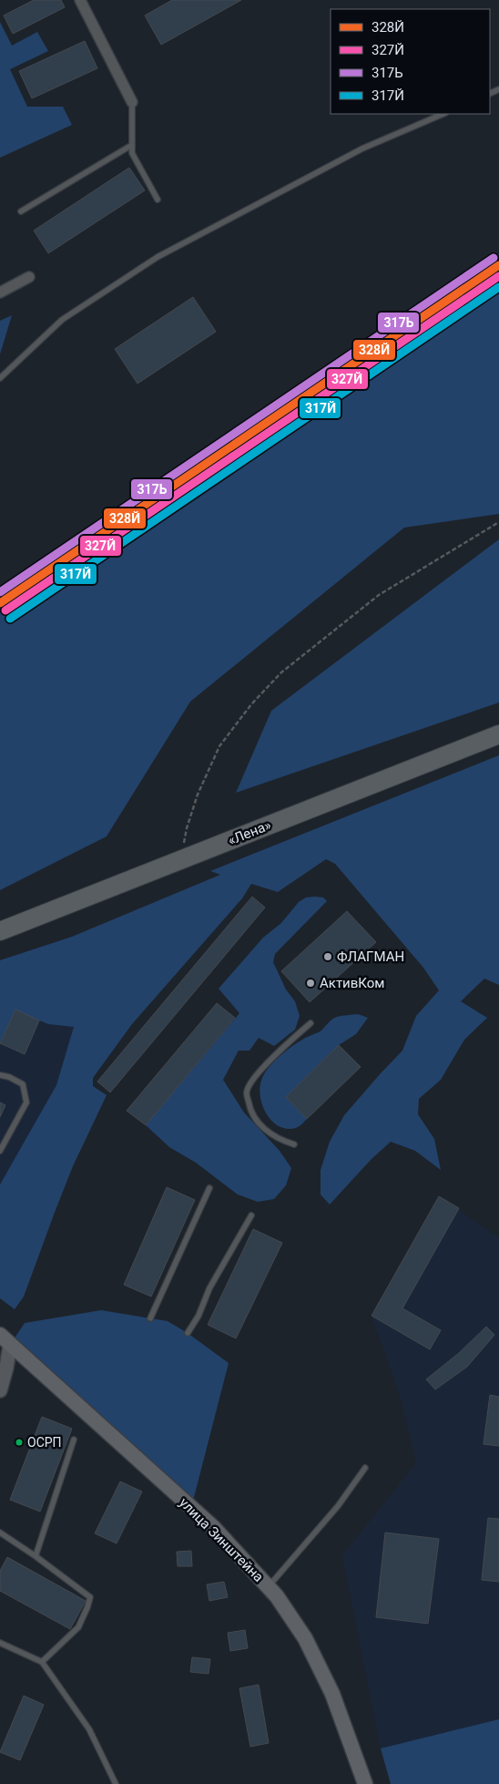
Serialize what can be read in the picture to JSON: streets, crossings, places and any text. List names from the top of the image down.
{
  "streets": {
    "highway": ["«Лена»"],
    "main road": ["улица Зинштейна"]
  },
  "places": ["ФЛАГМАН", "АктивКом", "ОСРП"],
  "lines": [
    "transit line 317Ь",
    "transit line 328Й",
    "transit line 327Й",
    "transit line 317Й"
  ],
  "legend": [
    "328Й",
    "327Й",
    "317Ь",
    "317Й"
  ]
}
